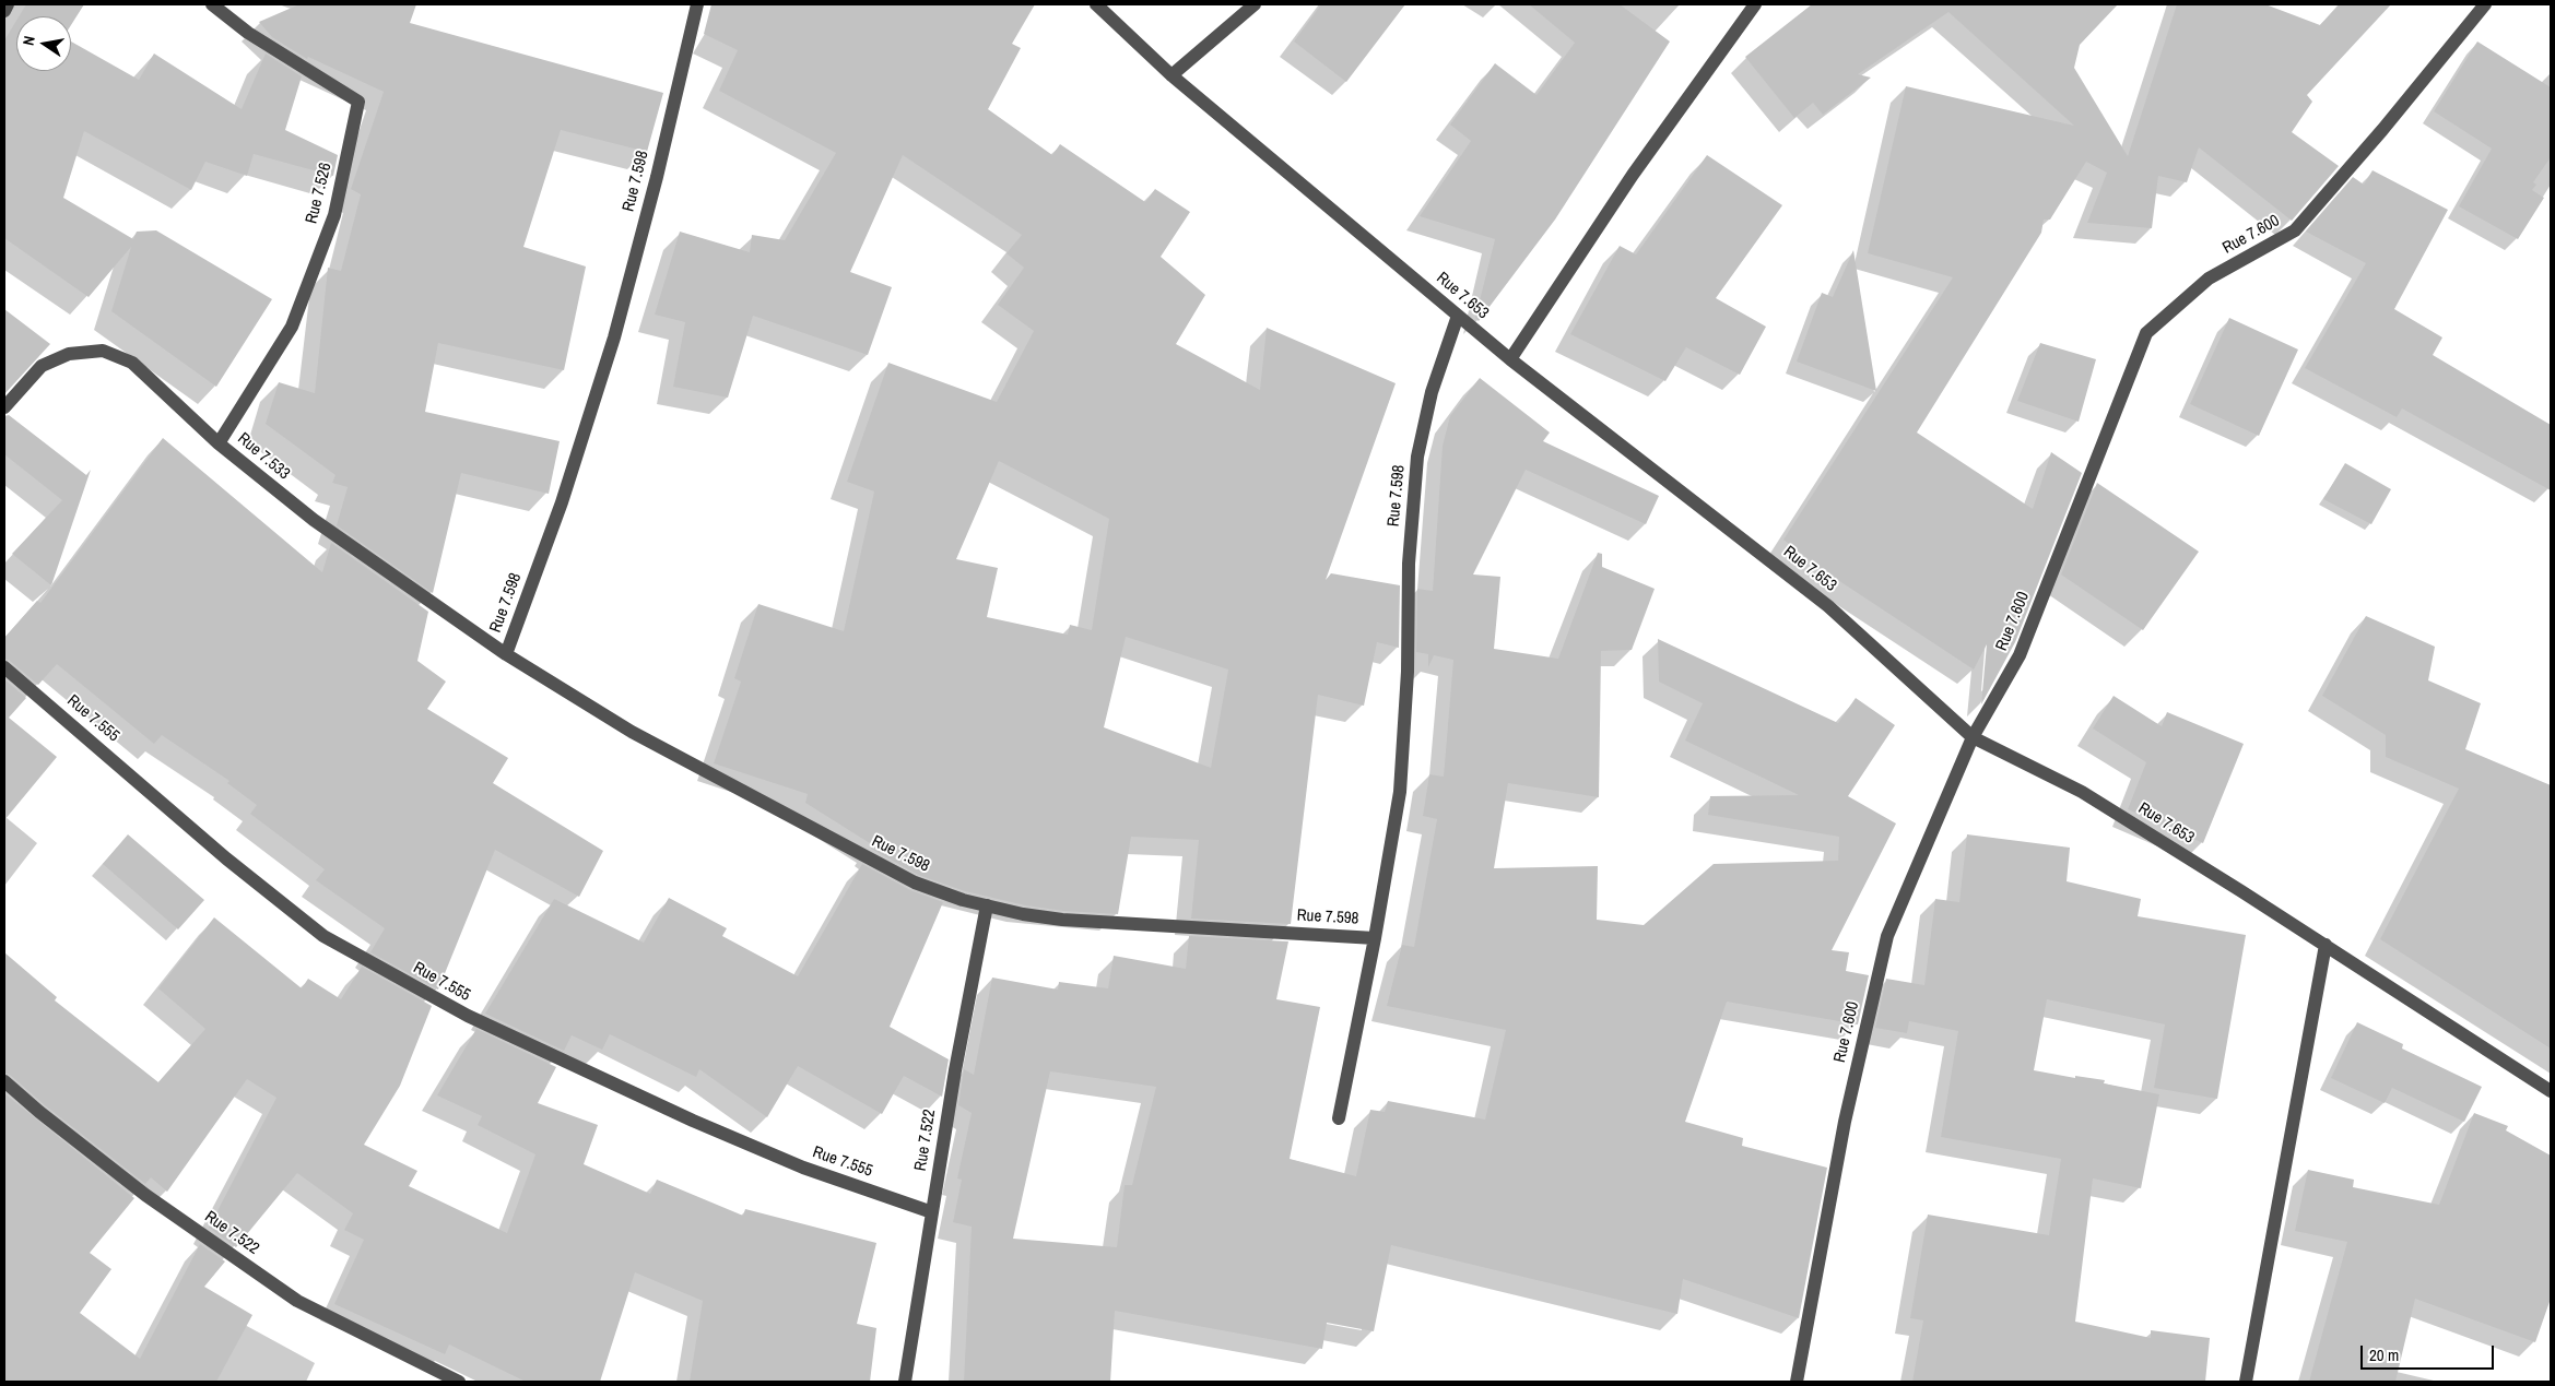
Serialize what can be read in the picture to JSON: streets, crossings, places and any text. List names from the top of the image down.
{
  "streets": {
    "street": [
      "Rue 7.598",
      "Rue 7.526",
      "Rue 7.600",
      "Rue 7.653",
      "Rue 7.533",
      "Rue 7.555",
      "Rue 7.522"
    ]
  },
  "crossings": [
    ["Rue 7.598", "Rue 7.653"],
    ["Rue 7.598", "Rue 7.533"],
    ["Rue 7.598", "Rue 7.522"],
    ["Rue 7.526", "Rue 7.533"],
    ["Rue 7.600", "Rue 7.653"],
    ["Rue 7.555", "Rue 7.522"]
  ],
  "scale_bar": "20 m",
  "north": "left"
}
